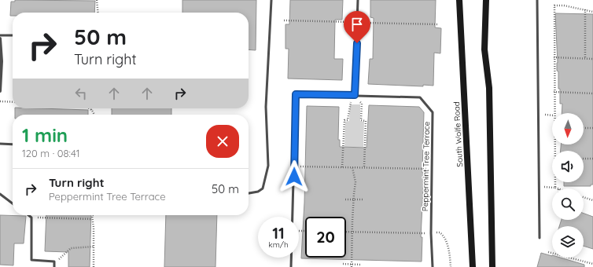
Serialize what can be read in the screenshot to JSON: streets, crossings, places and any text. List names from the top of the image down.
{
  "streets": {
    "main road": ["South Wolfe Road"],
    "lane": ["Peppermint Tree Terrace"]
  },
  "north": "bottom",
  "page": {
    "turn": ["50 m", "Turn right"],
    "heading": ["1 min", "120 m · 08:41"],
    "list": [
      {
        "name": "Turn right",
        "note": "Peppermint Tree Terrace",
        "value": "50 m"
      }
    ],
    "speed": "11 km/h",
    "limit": "20"
  }
}
